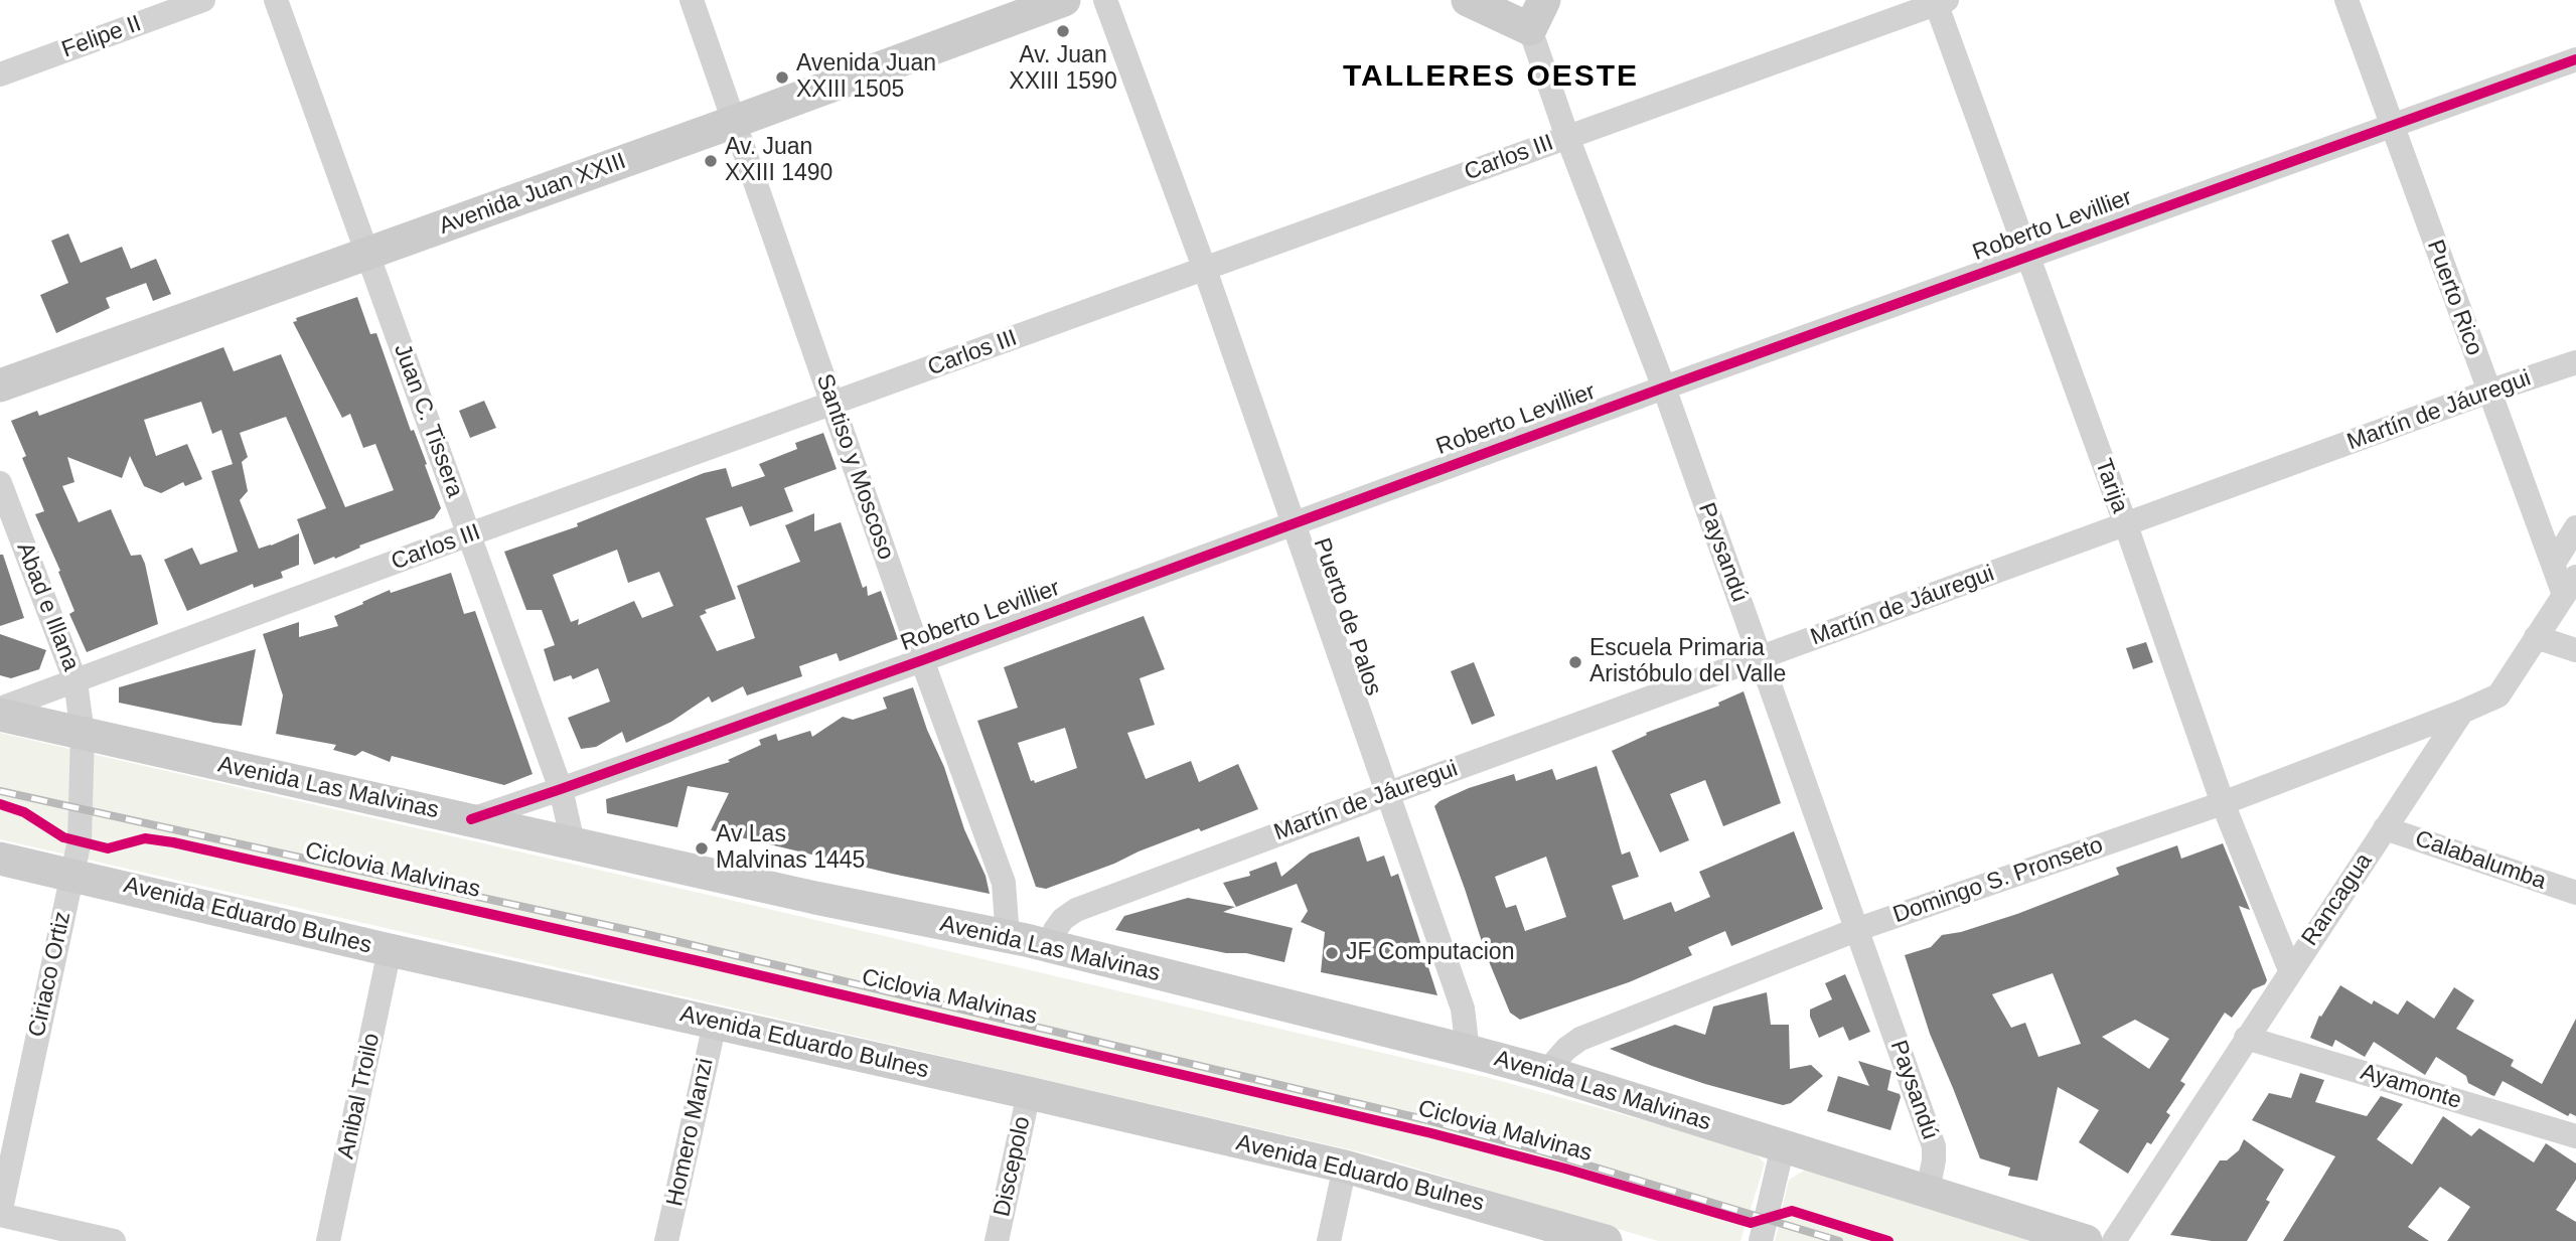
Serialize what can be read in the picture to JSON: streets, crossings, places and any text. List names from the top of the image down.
{
  "streets": {
    "main road": ["Avenida Juan XXIII", "Avenida Las Malvinas", "Avenida Eduardo Bulnes"],
    "street": [
      "Felipe II",
      "Carlos III",
      "Roberto Levillier",
      "Puerto Rico",
      "Martín de Jáuregui",
      "Juan C. Tissera",
      "Santiso y Moscoso",
      "Tarija",
      "Paysandú",
      "Abad e Illana",
      "Puerto de Palos",
      "Calabalumba",
      "Domingo S. Pronseto",
      "Rancagua",
      "Ciriaco Ortiz",
      "Ayamonte",
      "Anibal Troilo",
      "Homero Manzi",
      "Discepolo"
    ],
    "cycle path": ["Ciclovia Malvinas"]
  },
  "crossings": [
    ["Carlos III", "Juan C. Tissera"],
    ["Carlos III", "Santiso y Moscoso"],
    ["Carlos III", "Tarija"],
    ["Carlos III", "Paysandú"],
    ["Carlos III", "Abad e Illana"],
    ["Carlos III", "Puerto de Palos"],
    ["Avenida Juan XXIII", "Juan C. Tissera"],
    ["Avenida Juan XXIII", "Santiso y Moscoso"],
    ["Roberto Levillier", "Puerto Rico"],
    ["Roberto Levillier", "Juan C. Tissera"],
    ["Roberto Levillier", "Santiso y Moscoso"],
    ["Roberto Levillier", "Tarija"],
    ["Roberto Levillier", "Paysandú"],
    ["Roberto Levillier", "Puerto de Palos"],
    ["Roberto Levillier", "Avenida Las Malvinas"],
    ["Puerto Rico", "Martín de Jáuregui"],
    ["Martín de Jáuregui", "Tarija"],
    ["Martín de Jáuregui", "Paysandú"],
    ["Martín de Jáuregui", "Puerto de Palos"],
    ["Martín de Jáuregui", "Avenida Las Malvinas"],
    ["Juan C. Tissera", "Avenida Las Malvinas"],
    ["Santiso y Moscoso", "Avenida Las Malvinas"],
    ["Tarija", "Domingo S. Pronseto"],
    ["Tarija", "Rancagua"],
    ["Paysandú", "Avenida Las Malvinas"],
    ["Paysandú", "Domingo S. Pronseto"],
    ["Abad e Illana", "Avenida Las Malvinas"],
    ["Abad e Illana", "Ciriaco Ortiz"],
    ["Puerto de Palos", "Avenida Las Malvinas"],
    ["Avenida Las Malvinas", "Domingo S. Pronseto"],
    ["Avenida Las Malvinas", "Ciriaco Ortiz"],
    ["Calabalumba", "Rancagua"],
    ["Domingo S. Pronseto", "Rancagua"],
    ["Rancagua", "Ayamonte"],
    ["Avenida Eduardo Bulnes", "Ciriaco Ortiz"],
    ["Avenida Eduardo Bulnes", "Anibal Troilo"],
    ["Avenida Eduardo Bulnes", "Homero Manzi"],
    ["Avenida Eduardo Bulnes", "Discepolo"]
  ],
  "districts": ["TALLERES OESTE"],
  "places": [
    "Av. Juan XXIII 1590",
    "Avenida Juan XXIII 1505",
    "Av. Juan XXIII 1490",
    "Escuela Primaria Aristóbulo del Valle",
    "Av Las Malvinas 1445",
    "JF Computacion"
  ]
}
